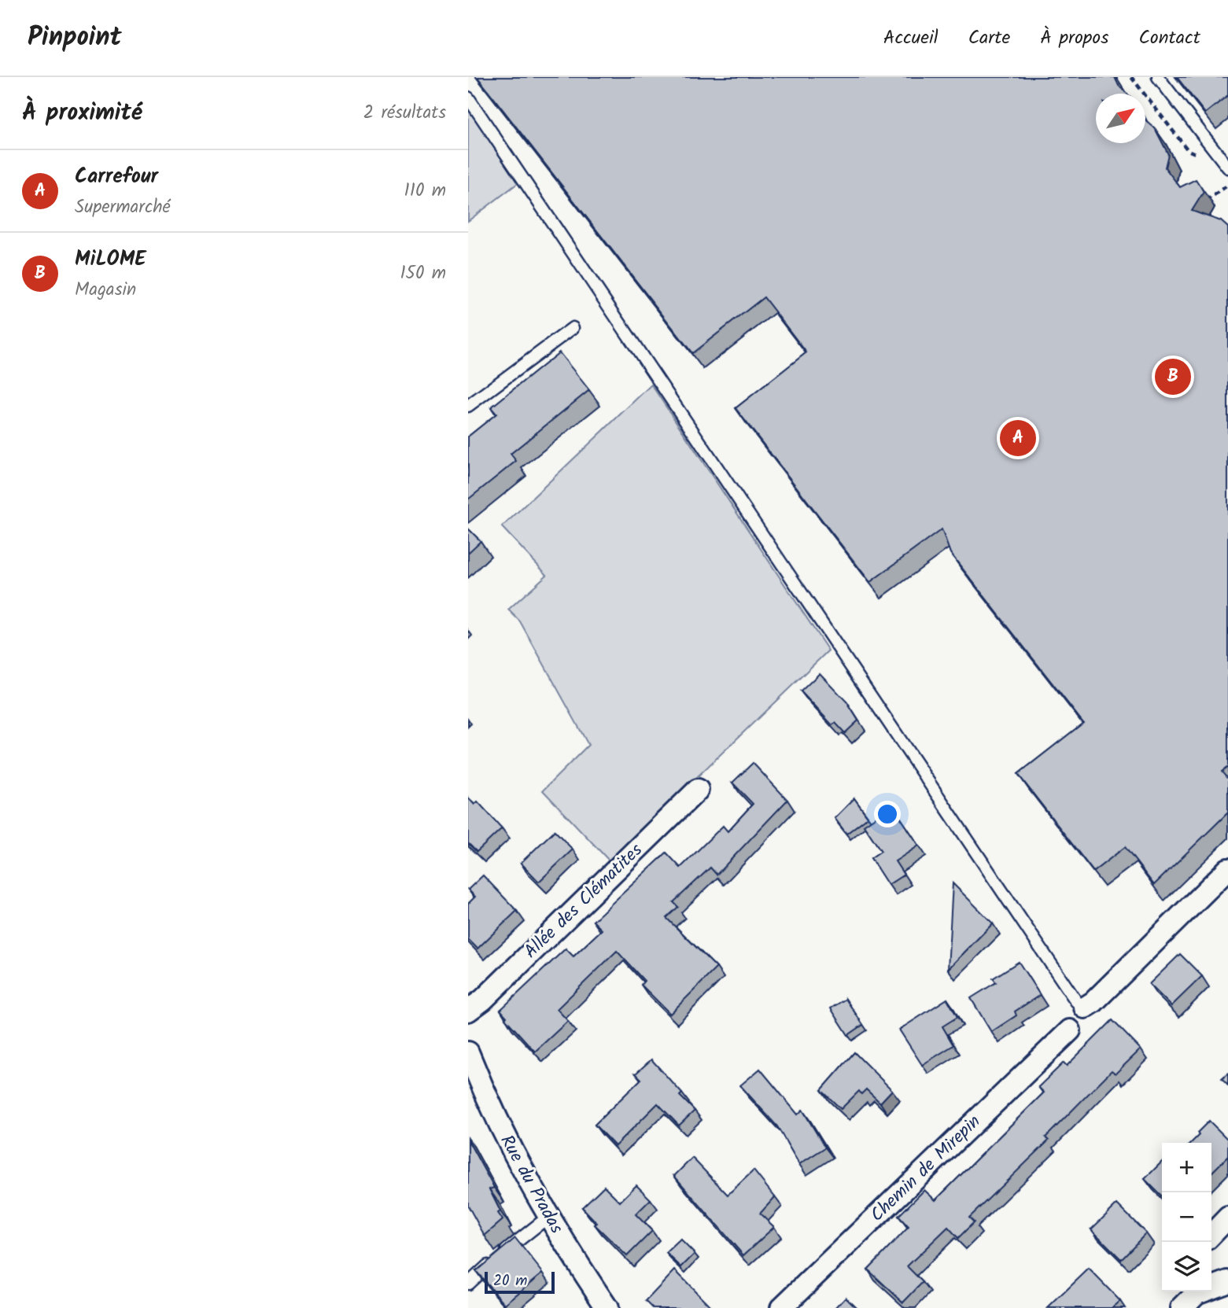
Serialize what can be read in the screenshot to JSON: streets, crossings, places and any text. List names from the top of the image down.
{
  "streets": {
    "street": ["Allée des Clématites", "Chemin de Mirepin", "Rue du Pradas"]
  },
  "scale_bar": "20 m",
  "north": "top right",
  "page": {
    "header": "Pinpoint",
    "nav": [
      "Accueil",
      "Carte",
      "À propos",
      "Contact"
    ],
    "heading": ["À proximité", "2 résultats"],
    "list": [
      {
        "mark": "A",
        "name": "Carrefour",
        "note": "Supermarché",
        "value": "110 m"
      },
      {
        "mark": "B",
        "name": "MiLOME",
        "note": "Magasin",
        "value": "150 m"
      }
    ],
    "pins": ["B", "A"],
    "map_buttons": ["+", "−"],
    "scale": "20 m"
  }
}
